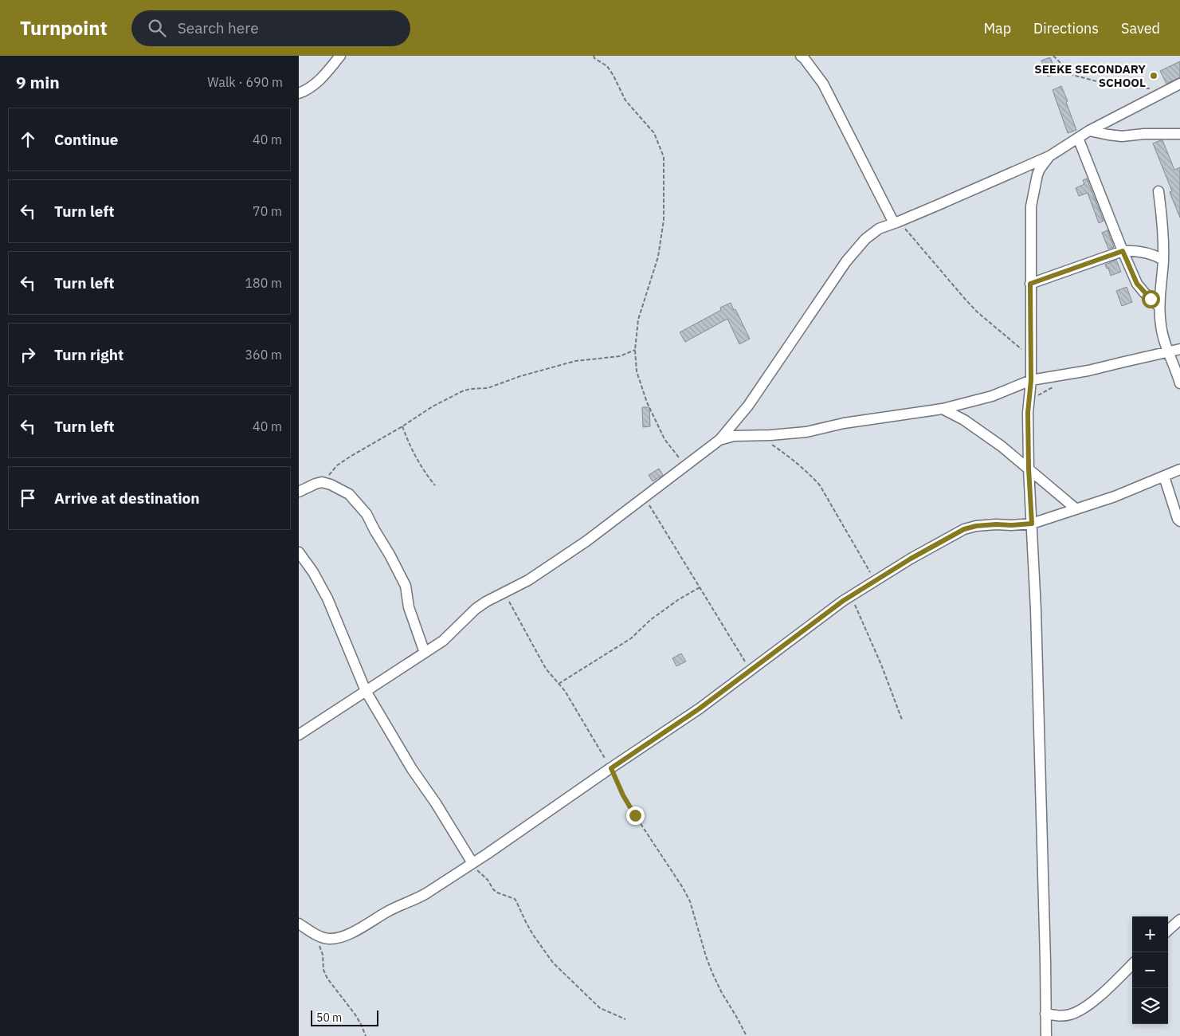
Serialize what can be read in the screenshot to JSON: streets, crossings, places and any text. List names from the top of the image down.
{
  "places": ["SEEKE SECONDARY SCHOOL"],
  "scale_bar": "50 m",
  "page": {
    "header": "Turnpoint",
    "search": "Search here",
    "nav": ["Map", "Directions", "Saved"],
    "heading": ["9 min", "Walk · 690 m"],
    "list": [
      ["Continue", "40 m"],
      ["Turn left", "70 m"],
      ["Turn left", "180 m"],
      ["Turn right", "360 m"],
      ["Turn left", "40 m"],
      "Arrive at destination"
    ],
    "map_buttons": ["+", "−"],
    "scale": "50 m"
  }
}
